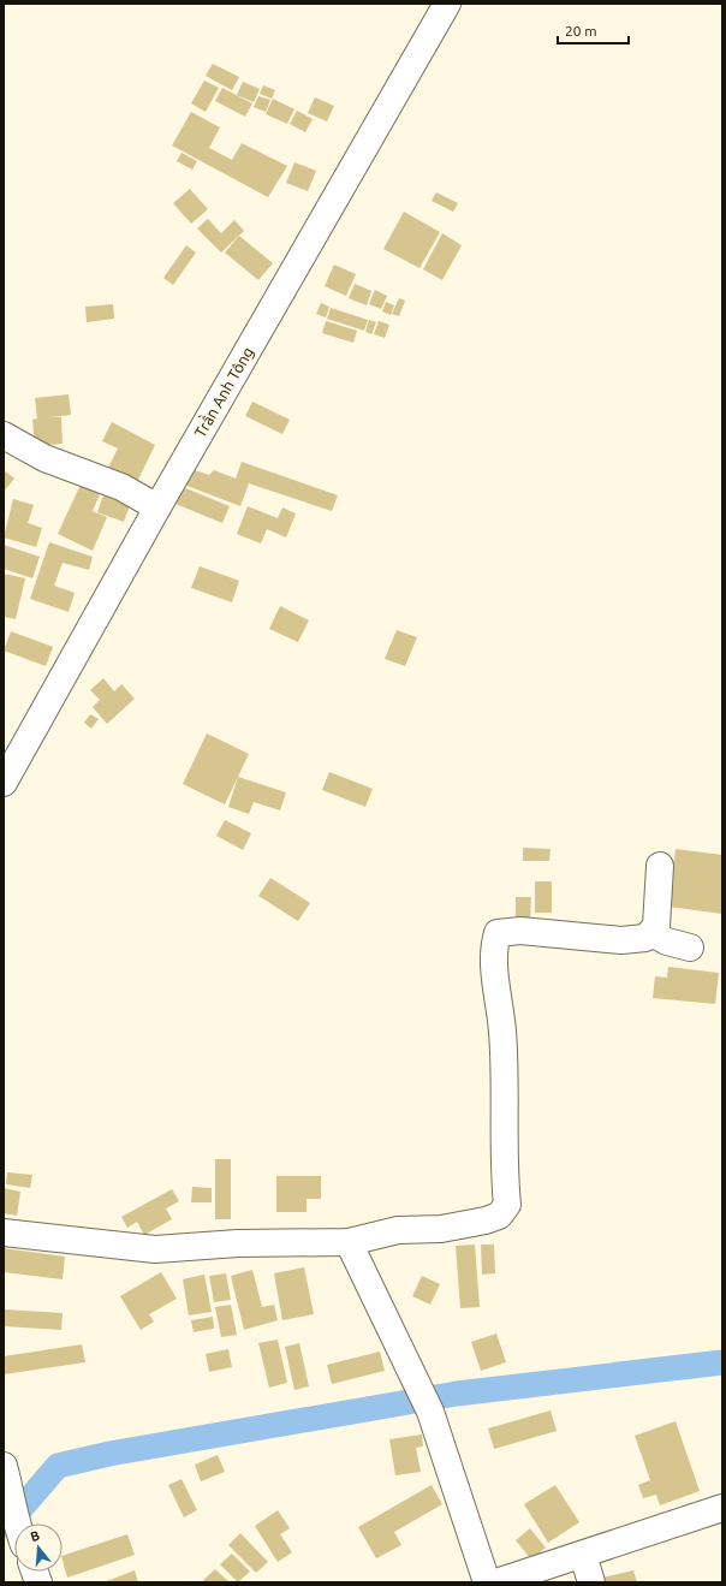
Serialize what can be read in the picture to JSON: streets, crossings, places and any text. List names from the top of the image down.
{
  "streets": {
    "street": ["Trần Anh Tông"]
  },
  "scale_bar": "20 m",
  "north": "top"
}
